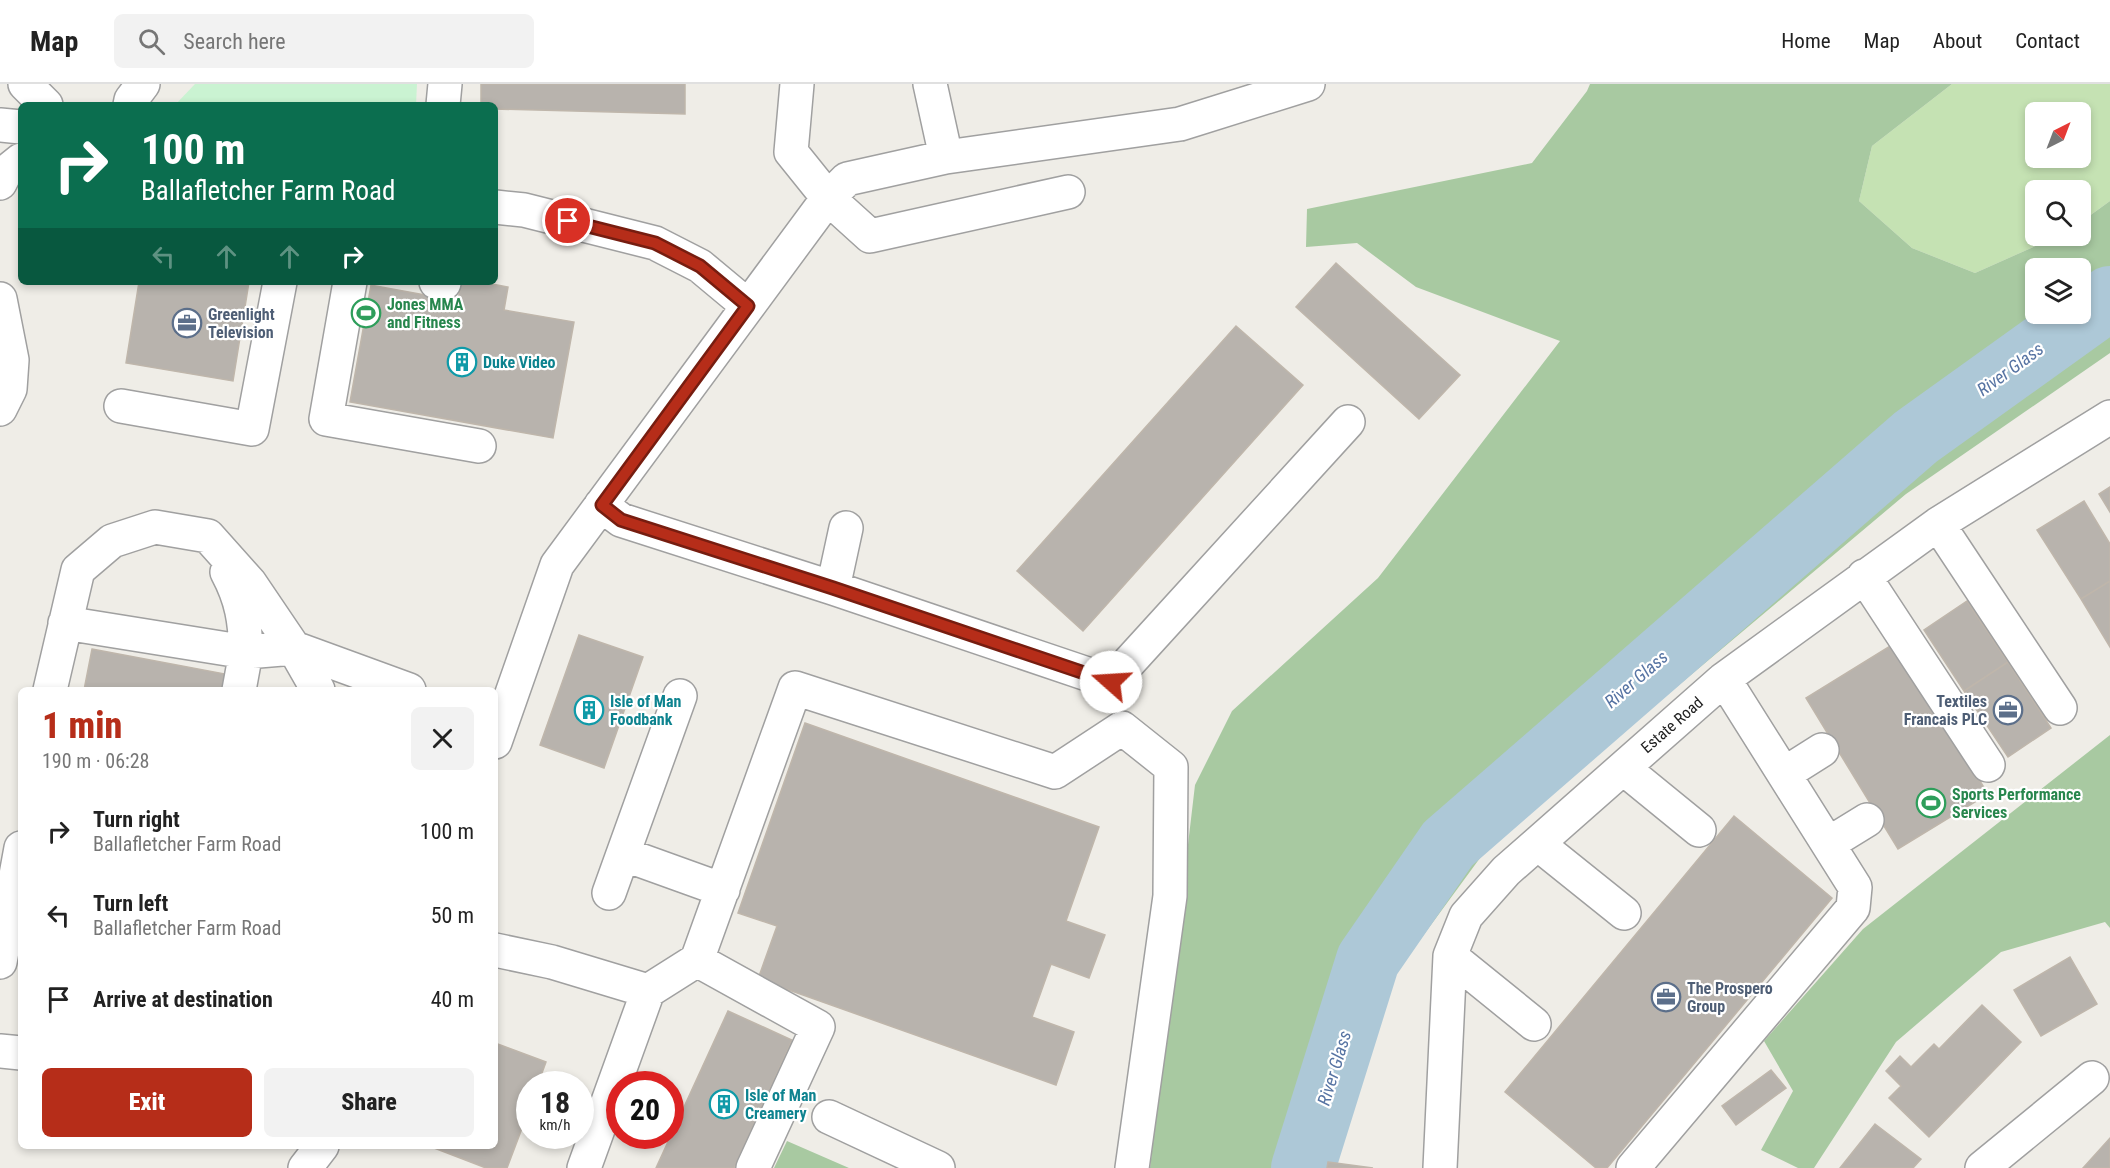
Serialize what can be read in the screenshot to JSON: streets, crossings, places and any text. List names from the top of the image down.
{
  "streets": {
    "street": ["Estate Road"]
  },
  "water": ["River Glass"],
  "places": {
    "sports": ["Jones MMA and Fitness", "Sports Performance Services"],
    "office": ["Greenlight Television", "Textiles Francais PLC", "The Prospero Group"],
    "building": ["Duke Video", "Isle of Man Foodbank", "Isle of Man Creamery"]
  },
  "north": "top right",
  "page": {
    "header": "Map",
    "search": "Search here",
    "nav": [
      "Home",
      "Map",
      "About",
      "Contact"
    ],
    "turn": ["100 m", "Ballafletcher Farm Road"],
    "heading": ["1 min", "190 m · 06:28"],
    "list": [
      {
        "name": "Turn right",
        "note": "Ballafletcher Farm Road",
        "value": "100 m"
      },
      {
        "name": "Turn left",
        "note": "Ballafletcher Farm Road",
        "value": "50 m"
      },
      {
        "name": "Arrive at destination",
        "value": "40 m"
      }
    ],
    "buttons": ["Exit", "Share"],
    "speed": "18 km/h",
    "limit": "20"
  }
}
